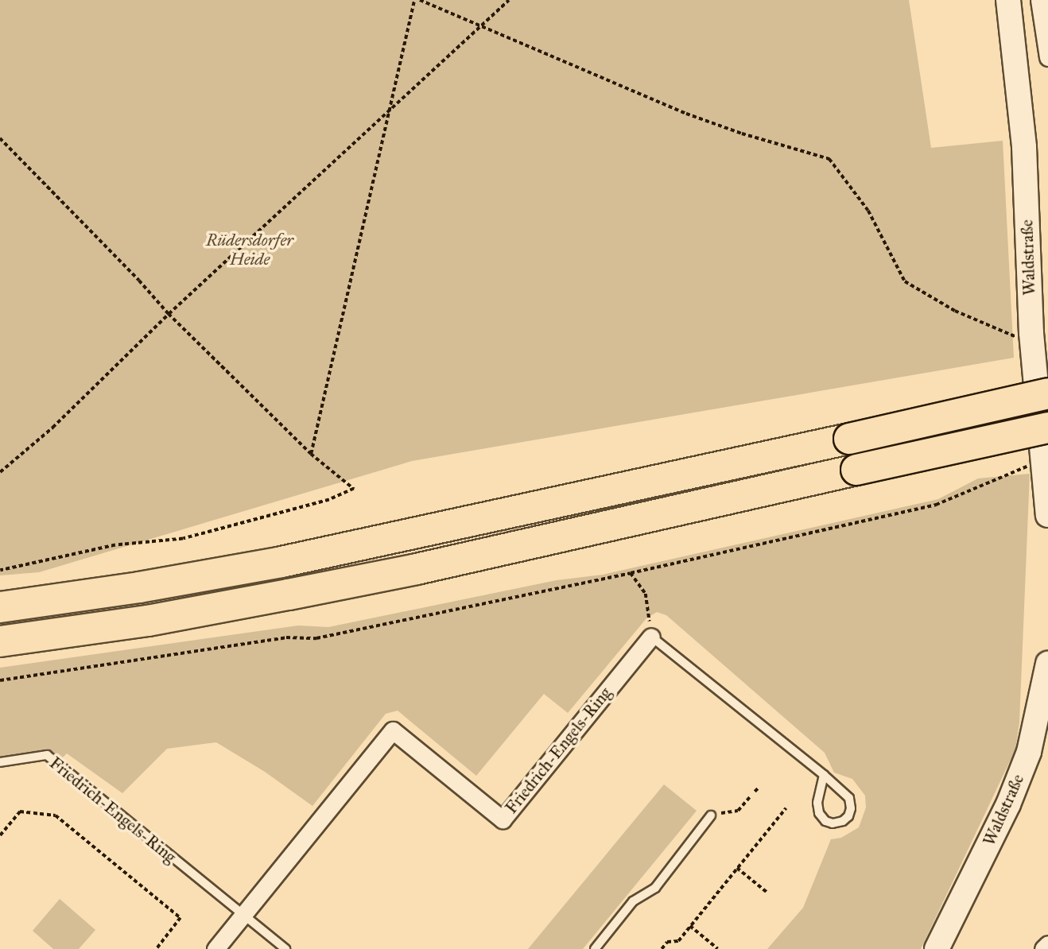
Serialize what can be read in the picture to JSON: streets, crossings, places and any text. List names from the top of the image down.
{
  "streets": {
    "street": ["Waldstraße", "Friedrich-Engels-Ring"]
  },
  "parks": ["Rüdersdorfer Heide"]
}
